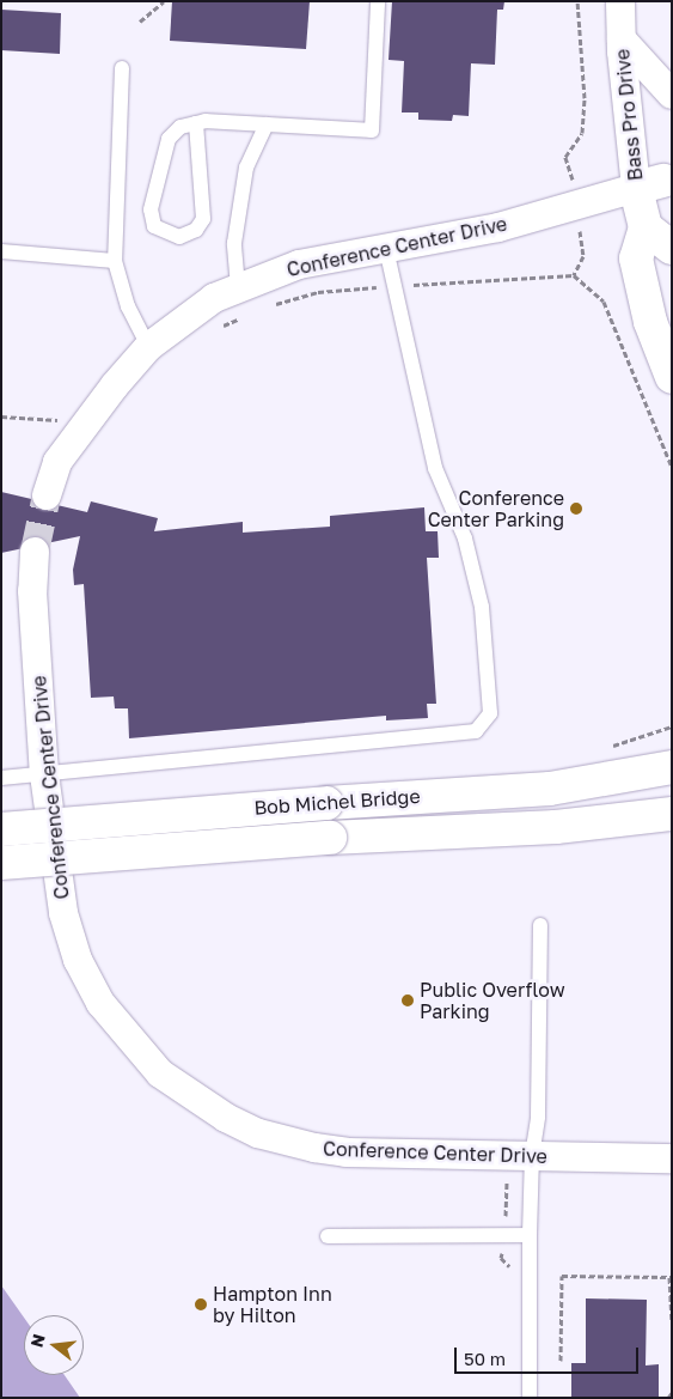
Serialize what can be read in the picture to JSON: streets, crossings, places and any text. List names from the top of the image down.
{
  "streets": {
    "main road": ["Bass Pro Drive", "Bob Michel Bridge"],
    "street": ["Conference Center Drive"]
  },
  "crossings": [
    ["Bass Pro Drive", "Conference Center Drive"]
  ],
  "places": ["Conference Center Parking", "Public Overflow Parking", "Hampton Inn by Hilton"],
  "scale_bar": "50 m",
  "north": "left"
}
